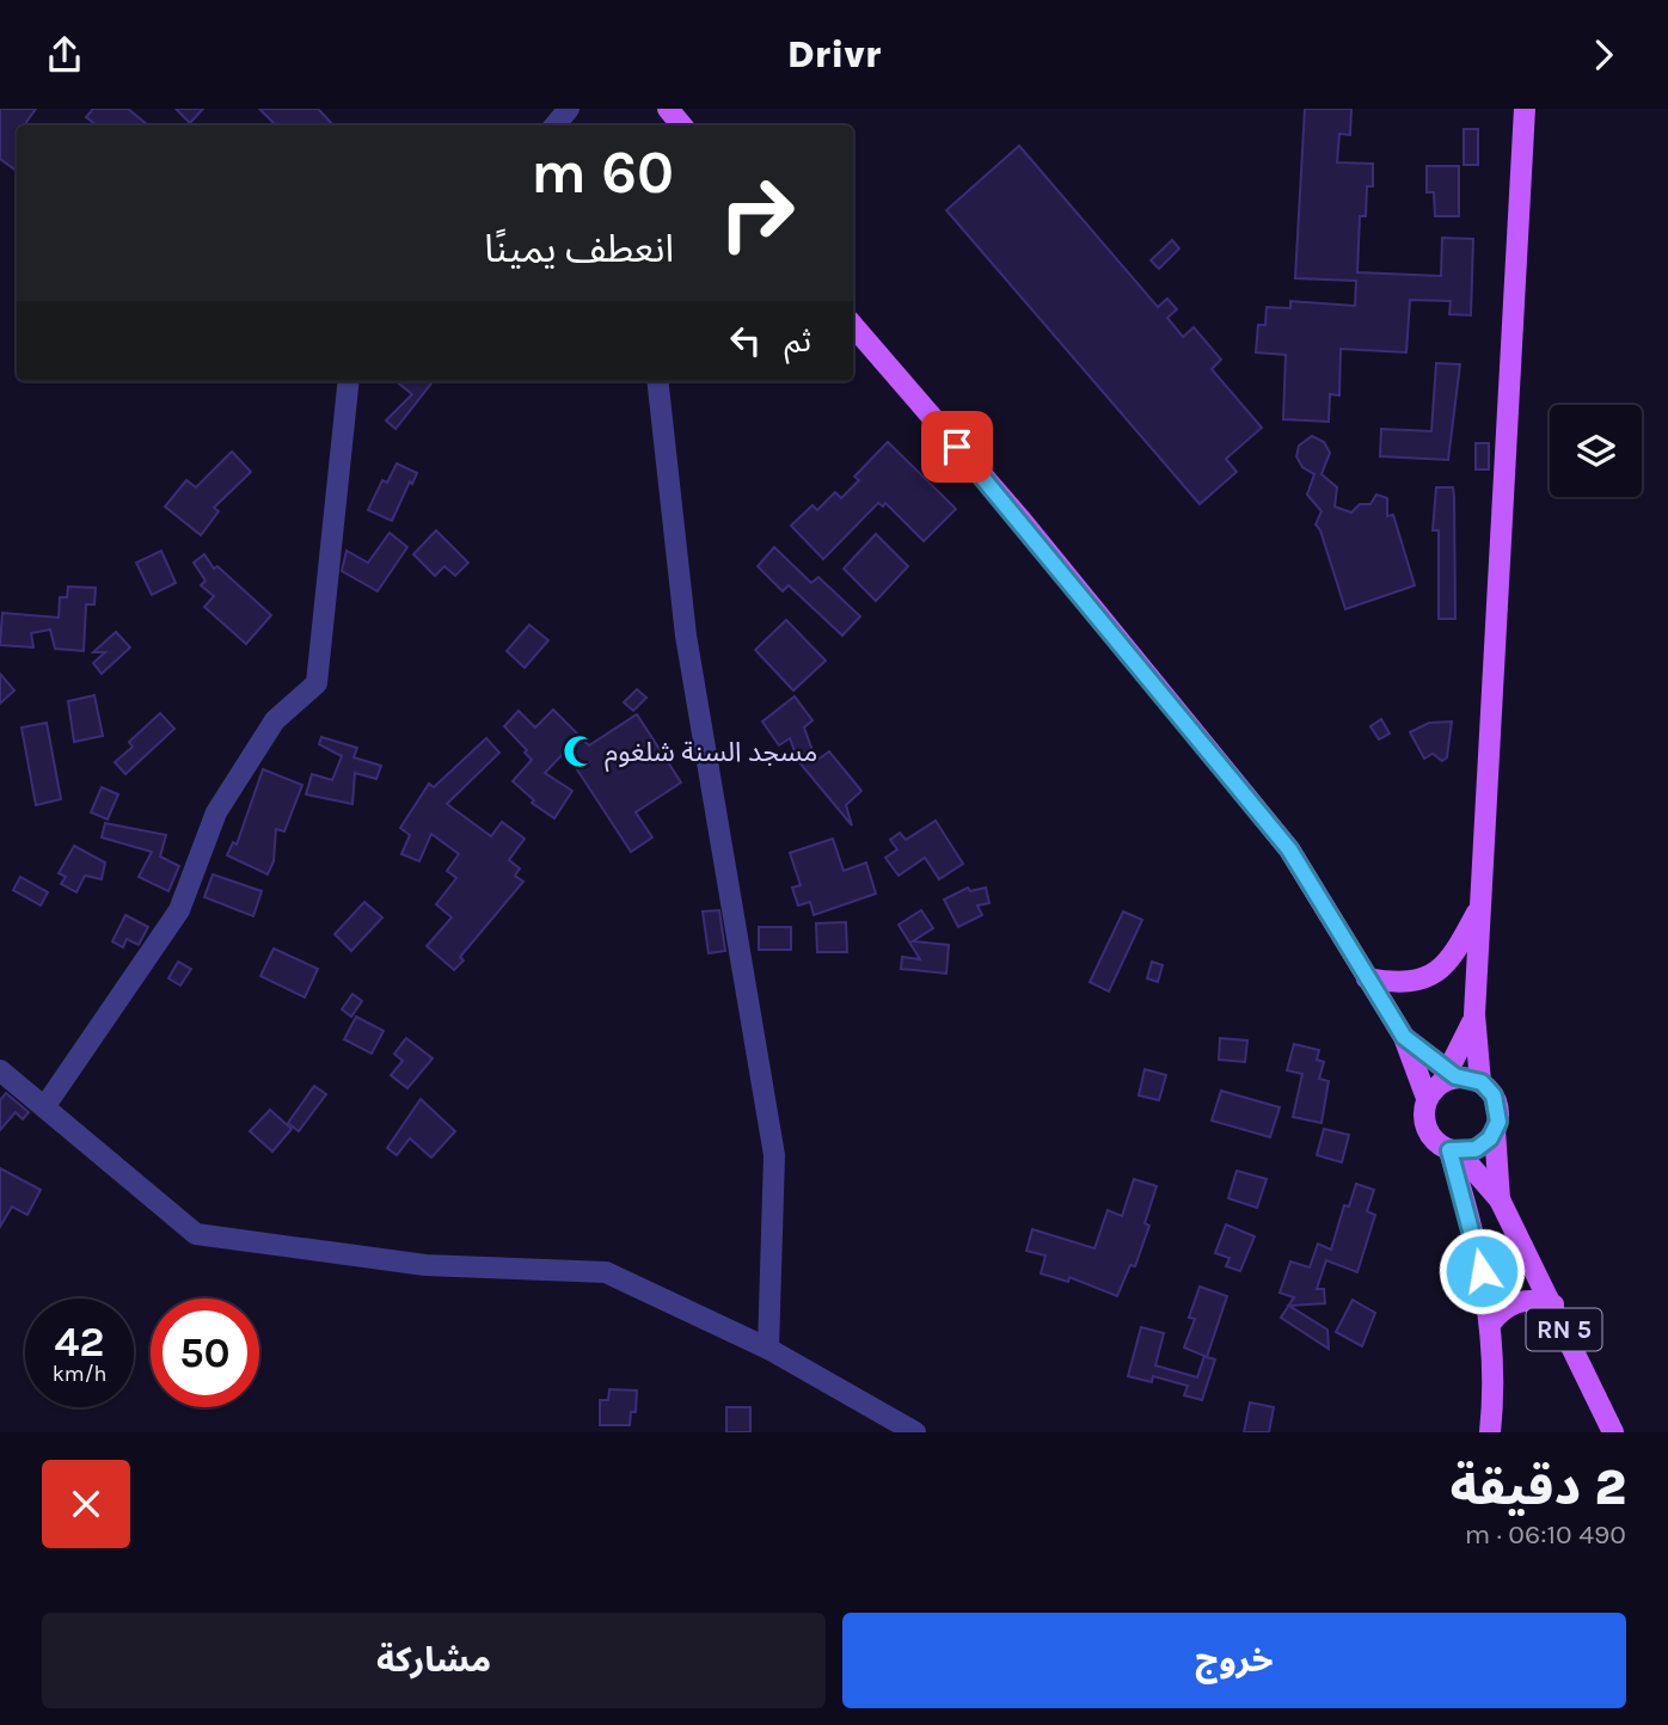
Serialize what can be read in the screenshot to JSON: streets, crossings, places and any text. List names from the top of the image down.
{
  "streets": {
    "main road": ["RN 5"]
  },
  "places": {
    "mosque": ["مسجد السنة شلغوم"]
  },
  "page": {
    "header": "Drivr",
    "turn": ["60 m", "انعطف يمينًا"],
    "then": "ثم",
    "speed": "42 km/h",
    "limit": "50",
    "heading": ["2 دقيقة", "490 m · 06:10"],
    "buttons": ["خروج", "مشاركة"]
  }
}
